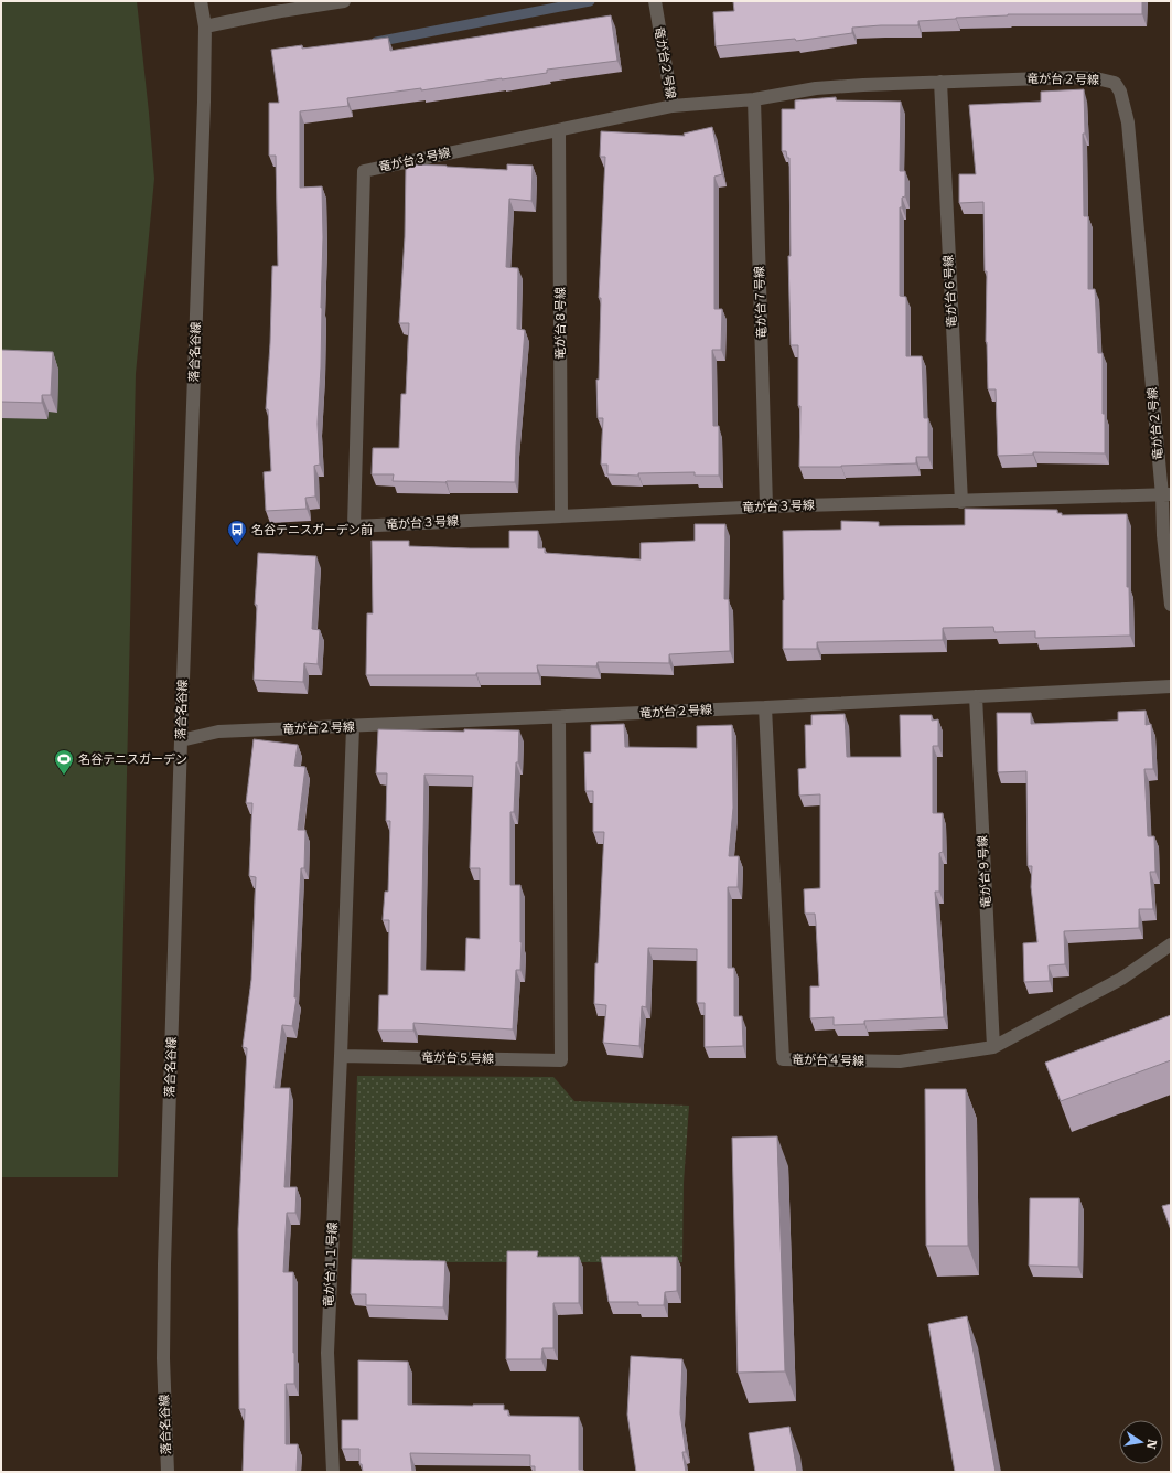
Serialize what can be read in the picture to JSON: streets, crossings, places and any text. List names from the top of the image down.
{
  "streets": {
    "street": [
      "竜が台２号線",
      "竜が台３号線",
      "竜が台６号線",
      "竜が台７号線",
      "竜が台８号線",
      "落合名谷線",
      "竜が台９号線",
      "竜が台５号線",
      "竜が台４号線",
      "竜が台１１号線"
    ]
  },
  "crossings": [
    ["竜が台２号線", "竜が台３号線"],
    ["竜が台２号線", "竜が台６号線"],
    ["竜が台２号線", "竜が台７号線"],
    ["竜が台２号線", "落合名谷線"],
    ["竜が台２号線", "竜が台９号線"],
    ["竜が台２号線", "竜が台５号線"],
    ["竜が台２号線", "竜が台４号線"],
    ["竜が台３号線", "竜が台６号線"],
    ["竜が台３号線", "竜が台７号線"],
    ["竜が台３号線", "竜が台８号線"],
    ["竜が台９号線", "竜が台４号線"],
    ["竜が台５号線", "竜が台１１号線"]
  ],
  "places": {
    "bus stop": ["名谷テニスガーデン前"],
    "sports": ["名谷テニスガーデン"]
  },
  "north": "right"
}
